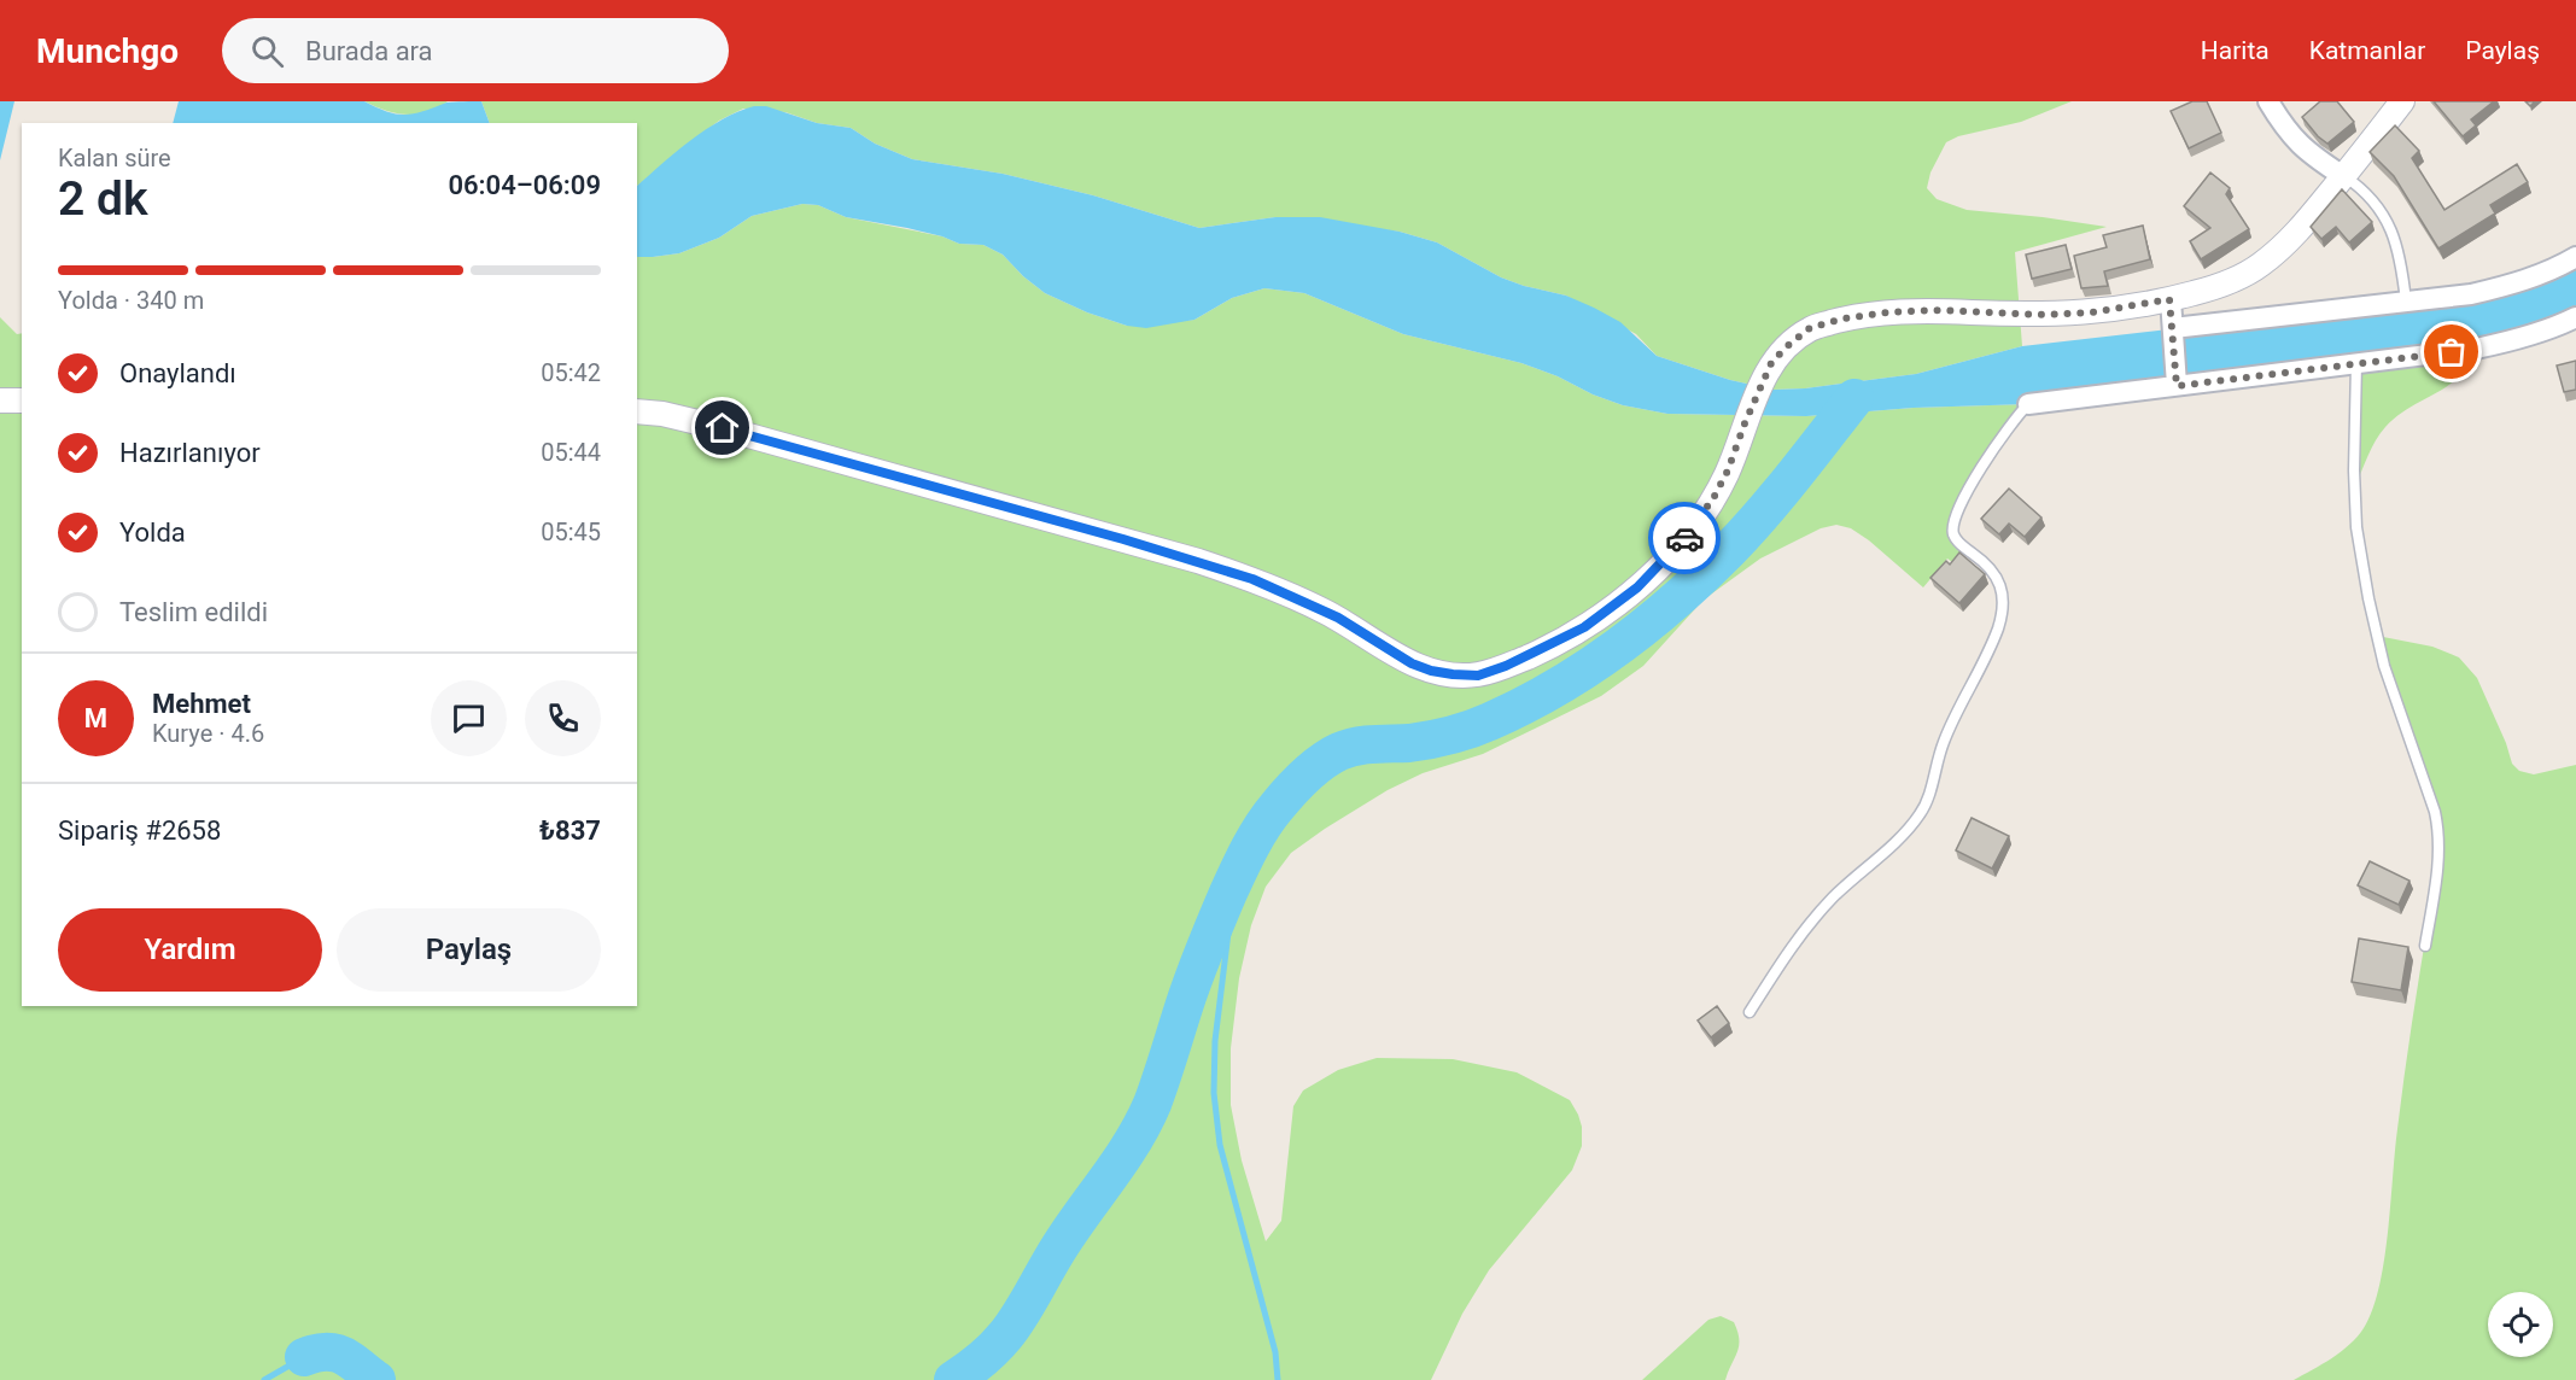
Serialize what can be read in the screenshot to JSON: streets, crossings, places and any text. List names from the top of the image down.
{
  "page": {
    "header": "Munchgo",
    "search": "Burada ara",
    "nav": ["Harita", "Katmanlar", "Paylaş"],
    "heading": ["2 dk", "Kalan süre", "06:04–06:09"],
    "panel": [
      "Mehmet",
      "Kurye · 4.6",
      "Sipariş #2658",
      "₺837"
    ],
    "bar": "Yolda · 340 m",
    "list": [
      ["Onaylandı", "05:42"],
      ["Hazırlanıyor", "05:44"],
      ["Yolda", "05:45"],
      "Teslim edildi"
    ],
    "round": "M",
    "buttons": ["Yardım", "Paylaş"]
  }
}
